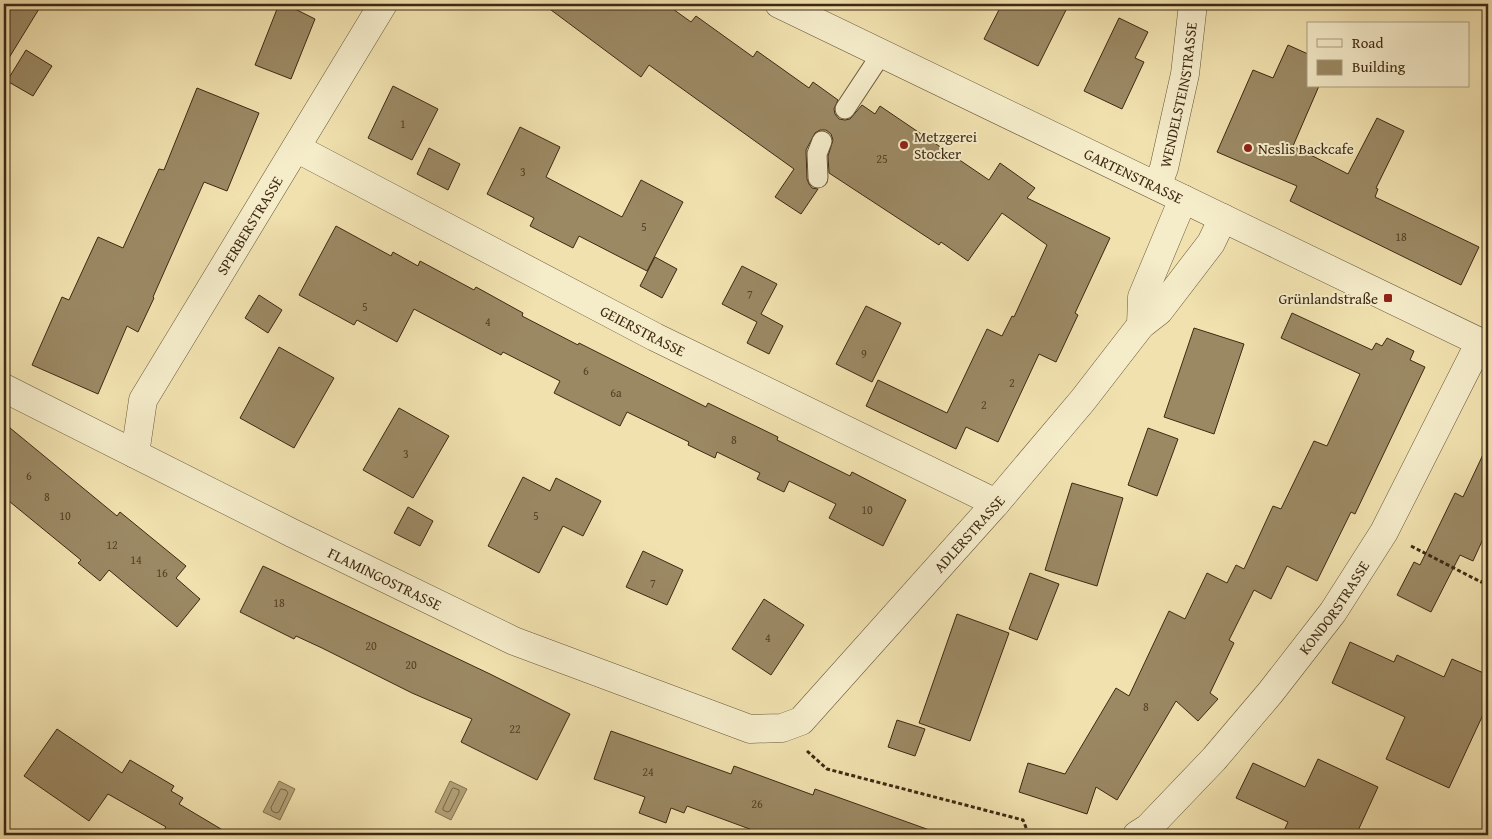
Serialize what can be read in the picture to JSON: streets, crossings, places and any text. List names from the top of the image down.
{
  "streets": {
    "street": [
      "WENDELSTEINSTRASSE",
      "GARTENSTRASSE",
      "SPERBERSTRASSE",
      "GEIERSTRASSE",
      "ADLERSTRASSE",
      "FLAMINGOSTRASSE",
      "KONDORSTRASSE"
    ]
  },
  "crossings": [
    ["WENDELSTEINSTRASSE", "GARTENSTRASSE"],
    ["GARTENSTRASSE", "ADLERSTRASSE"],
    ["GARTENSTRASSE", "KONDORSTRASSE"],
    ["SPERBERSTRASSE", "GEIERSTRASSE"],
    ["SPERBERSTRASSE", "FLAMINGOSTRASSE"],
    ["GEIERSTRASSE", "ADLERSTRASSE"],
    ["ADLERSTRASSE", "FLAMINGOSTRASSE"]
  ],
  "places": {
    "other": ["Metzgerei Stocker", "Neslis Backcafe"],
    "transit": ["Grünlandstraße"]
  },
  "house_numbers": [
    "1",
    "25",
    "3",
    "5",
    "18",
    "7",
    "5",
    "4",
    "9",
    "6",
    "2",
    "6a",
    "2",
    "8",
    "3",
    "6",
    "8",
    "10",
    "10",
    "5",
    "12",
    "14",
    "16",
    "7",
    "18",
    "4",
    "20",
    "20",
    "8",
    "22",
    "24",
    "26"
  ],
  "legend": ["Road", "Building"]
}
